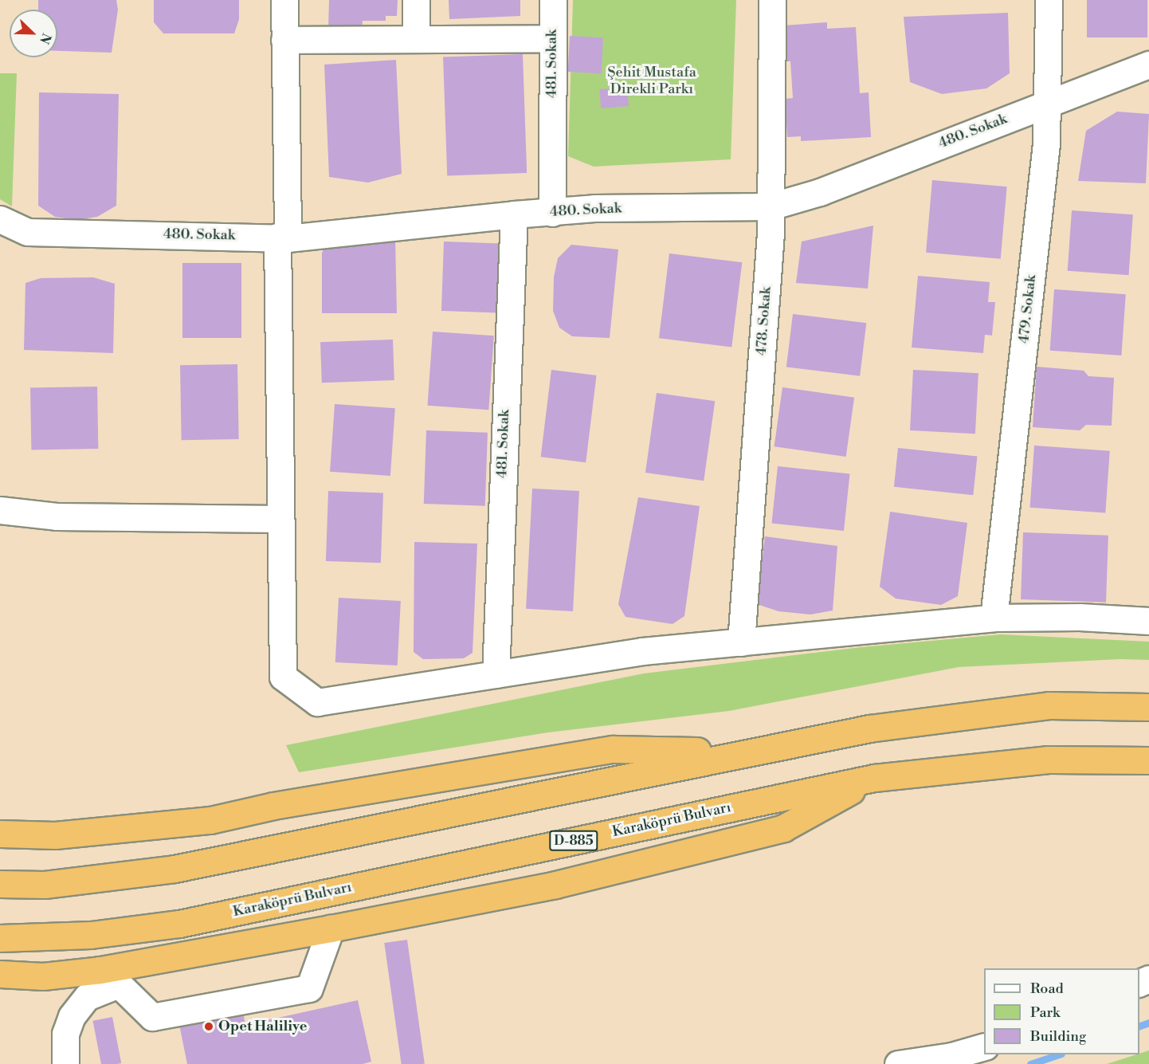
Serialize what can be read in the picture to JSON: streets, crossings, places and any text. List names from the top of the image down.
{
  "streets": {
    "highway": ["Karaköprü Bulvarı", "D-885"],
    "street": [
      "481. Sokak",
      "480. Sokak",
      "479. Sokak",
      "478. Sokak"
    ]
  },
  "crossings": [
    ["481. Sokak", "480. Sokak"],
    ["480. Sokak", "479. Sokak"],
    ["480. Sokak", "478. Sokak"]
  ],
  "parks": ["Şehit Mustafa Direkli Parkı"],
  "places": ["Opet Haliliye"],
  "legend": ["Road", "Park", "Building"],
  "north": "bottom right"
}
